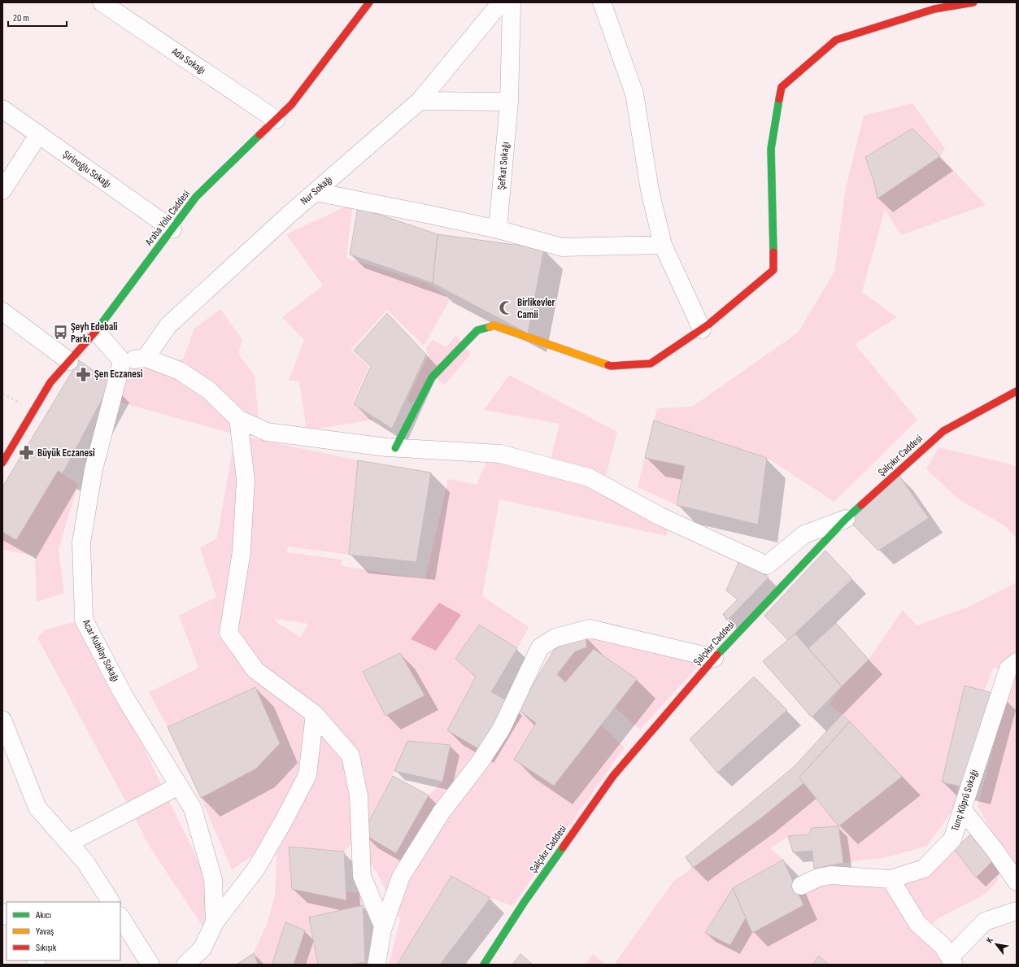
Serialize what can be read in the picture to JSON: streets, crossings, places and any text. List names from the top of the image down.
{
  "streets": {
    "street": [
      "Ada Sokağı",
      "Şefkat Sokağı",
      "Şirinoğlu Sokağı",
      "Nur Sokağı",
      "Araba Yolu Caddesi",
      "Şalçıkır Caddesi",
      "Acar Kubilay Sokağı",
      "Tunç Köprü Sokağı"
    ]
  },
  "crossings": [
    ["Ada Sokağı", "Araba Yolu Caddesi"],
    ["Şirinoğlu Sokağı", "Araba Yolu Caddesi"]
  ],
  "places": {
    "mosque": ["Birlikevler Camii"],
    "bus stop": ["Şeyh Edebali Parkı"],
    "pharmacy": ["Şen Eczanesi", "Büyük Eczanesi"]
  },
  "legend": ["Akıcı", "Yavaş", "Sıkışık"],
  "scale_bar": "20 m",
  "north": "top left"
}
